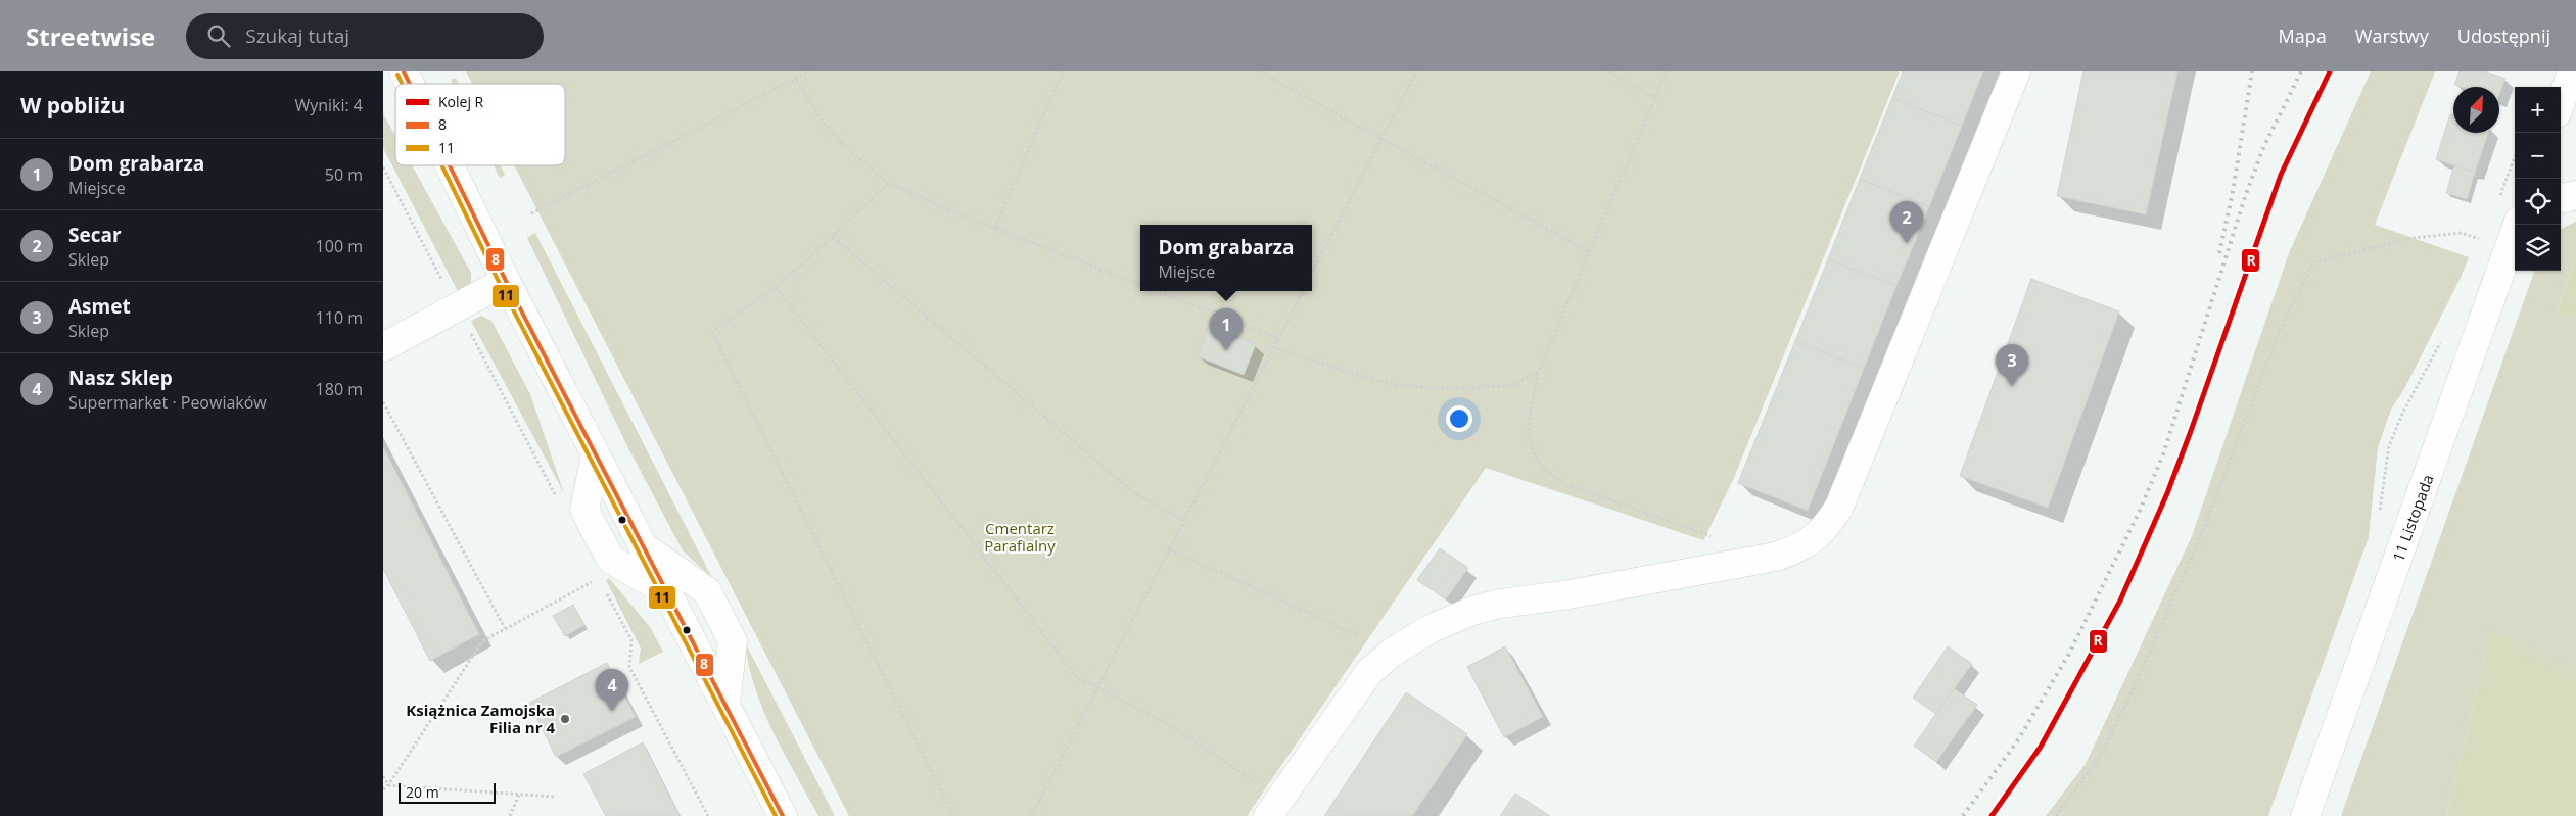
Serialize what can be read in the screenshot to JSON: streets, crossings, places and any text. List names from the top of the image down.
{
  "streets": {
    "street": ["11 Listopada"]
  },
  "parks": ["Cmentarz Parafialny"],
  "places": ["Książnica Zamojska Filia nr 4"],
  "lines": ["rail line R", "transit line 8", "transit line 11"],
  "legend": ["Kolej R", "8", "11"],
  "scale_bar": "20 m",
  "north": "top right",
  "page": {
    "header": "Streetwise",
    "search": "Szukaj tutaj",
    "nav": ["Mapa", "Warstwy", "Udostępnij"],
    "heading": ["W pobliżu", "Wyniki: 4"],
    "map_buttons": ["+", "−"],
    "list": [
      {
        "mark": "1",
        "name": "Dom grabarza",
        "note": "Miejsce",
        "value": "50 m"
      },
      {
        "mark": "2",
        "name": "Secar",
        "note": "Sklep",
        "value": "100 m"
      },
      {
        "mark": "3",
        "name": "Asmet",
        "note": "Sklep",
        "value": "110 m"
      },
      {
        "mark": "4",
        "name": "Nasz Sklep",
        "note": "Supermarket · Peowiaków",
        "value": "180 m"
      }
    ],
    "pins": [
      "2",
      "1",
      "3",
      "4"
    ],
    "popup": ["Dom grabarza", "Miejsce"],
    "scale": "20 m"
  }
}
